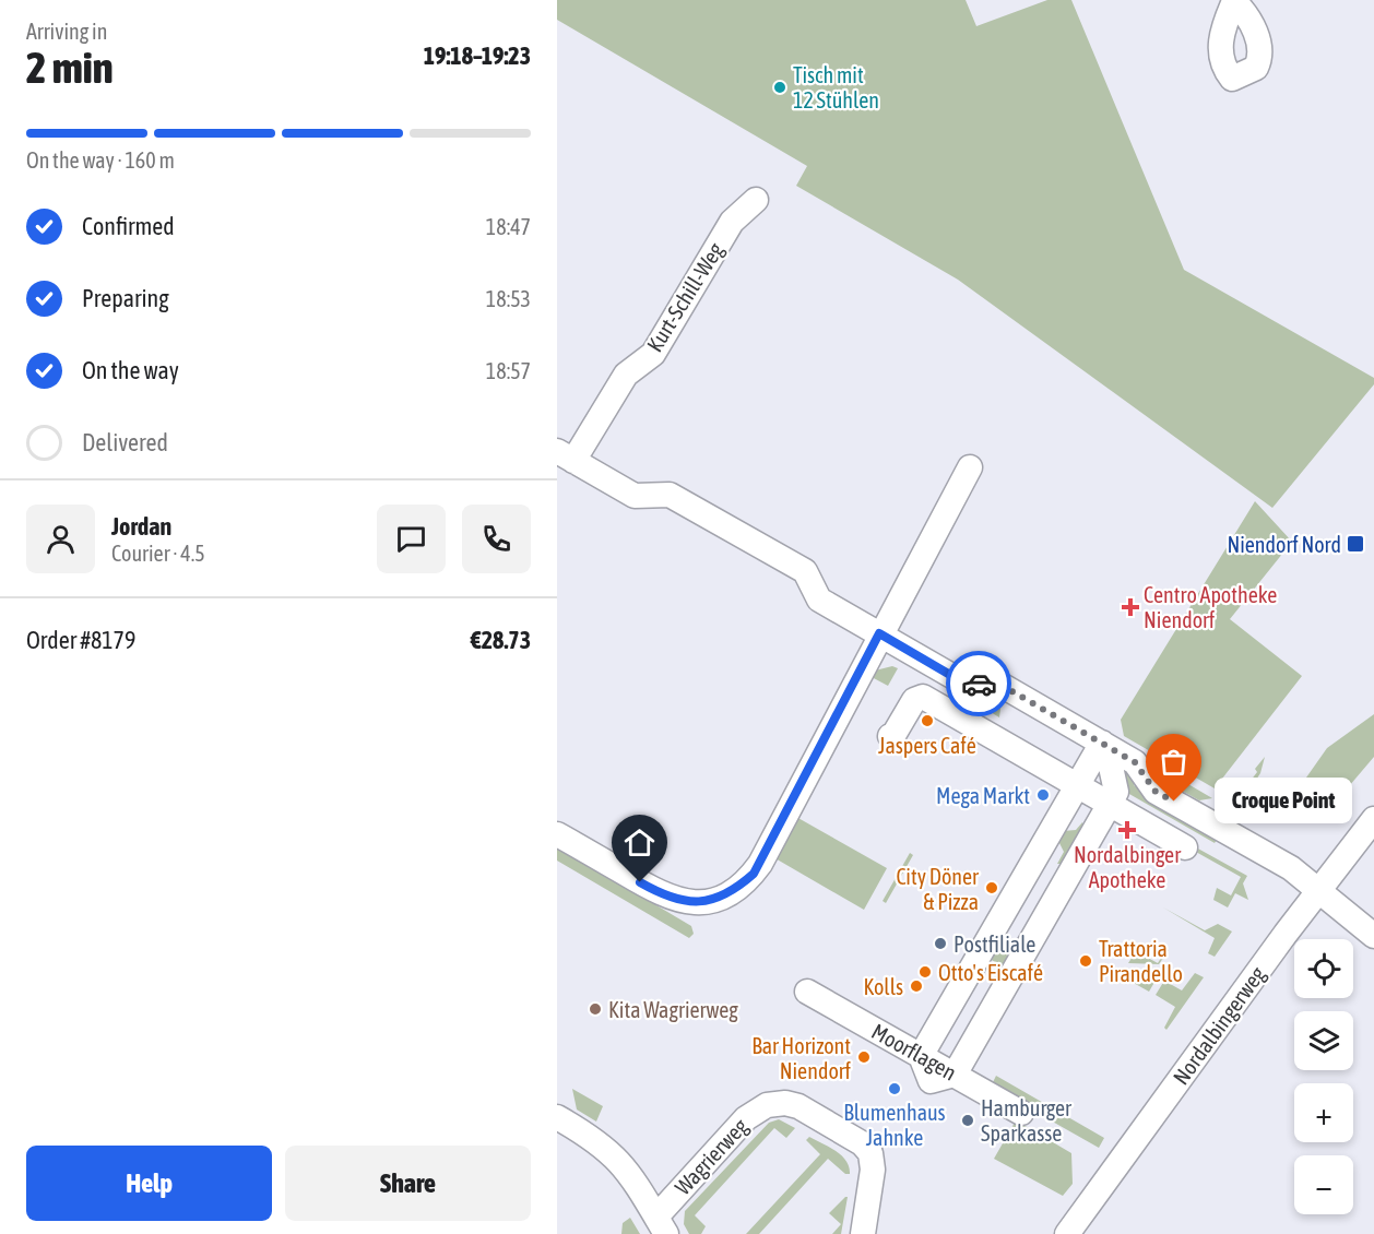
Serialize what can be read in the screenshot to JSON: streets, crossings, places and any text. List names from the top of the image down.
{
  "streets": {
    "street": [
      "Kurt-Schill-Weg",
      "Nordalbingerweg",
      "Moorflagen",
      "Wagrierweg"
    ]
  },
  "places": {
    "other": [
      "Tisch mit 12 Stühlen",
      "Jaspers Café",
      "Mega Markt",
      "Croque Point",
      "City Döner & Pizza",
      "Postfiliale",
      "Trattoria Pirandello",
      "Otto's Eiscafé",
      "Kolls",
      "Kita Wagrierweg",
      "Bar Horizont Niendorf",
      "Blumenhaus Jahnke",
      "Hamburger Sparkasse"
    ],
    "transit": ["Niendorf Nord"],
    "health": ["Centro Apotheke Niendorf", "Nordalbinger Apotheke"]
  },
  "page": {
    "heading": ["2 min", "Arriving in", "19:18–19:23"],
    "panel": [
      "Jordan",
      "Courier · 4.5",
      "Order #8179",
      "€28.73"
    ],
    "bar": "On the way · 160 m",
    "list": [
      ["Confirmed", "18:47"],
      ["Preparing", "18:53"],
      ["On the way", "18:57"],
      "Delivered"
    ],
    "bubble": "Croque Point",
    "map_buttons": ["+", "−"],
    "buttons": ["Help", "Share"]
  }
}
